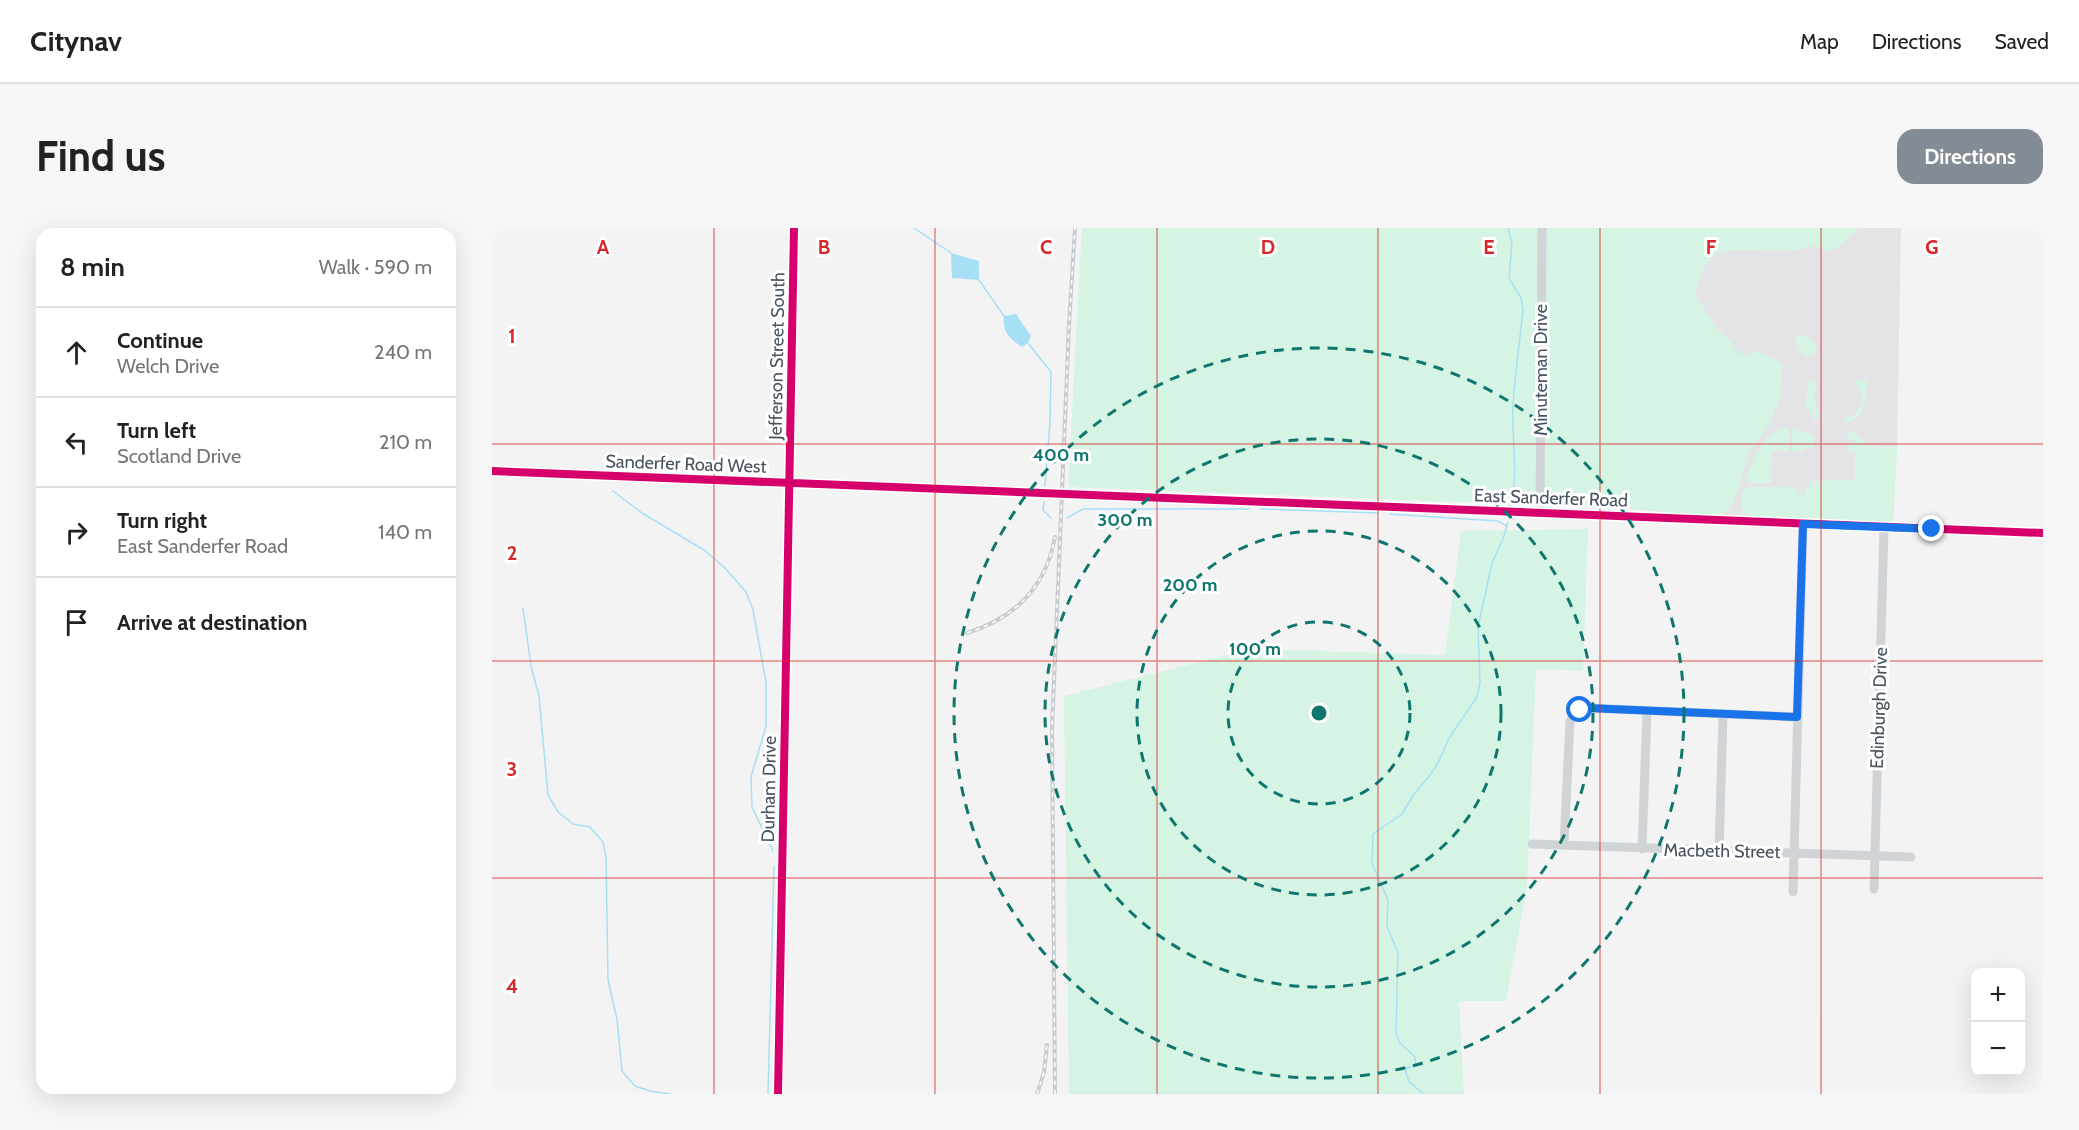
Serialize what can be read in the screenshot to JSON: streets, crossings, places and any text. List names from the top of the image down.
{
  "streets": {
    "street": [
      "Jefferson Street South",
      "Minuteman Drive",
      "Sanderfer Road West",
      "East Sanderfer Road",
      "Edinburgh Drive",
      "Durham Drive",
      "Macbeth Street"
    ]
  },
  "crossings": [
    ["Jefferson Street South", "Sanderfer Road West"],
    ["Jefferson Street South", "Durham Drive"],
    ["Minuteman Drive", "East Sanderfer Road"],
    ["Sanderfer Road West", "East Sanderfer Road"],
    ["Sanderfer Road West", "Durham Drive"],
    ["East Sanderfer Road", "Edinburgh Drive"],
    ["Edinburgh Drive", "Macbeth Street"]
  ],
  "page": {
    "header": "Citynav",
    "nav": ["Map", "Directions", "Saved"],
    "buttons": "Directions",
    "title": "Find us",
    "heading": ["8 min", "Walk · 590 m"],
    "list": [
      ["Continue", "Welch Drive", "240 m"],
      ["Turn left", "Scotland Drive", "210 m"],
      ["Turn right", "East Sanderfer Road", "140 m"],
      "Arrive at destination"
    ],
    "map_buttons": ["+", "−"]
  },
  "grid": {
    "columns": [
      "A",
      "B",
      "C",
      "D",
      "E",
      "F",
      "G"
    ],
    "rows": [
      "1",
      "2",
      "3",
      "4"
    ]
  },
  "rings": [
    "400 m",
    "300 m",
    "200 m",
    "100 m"
  ]
}
